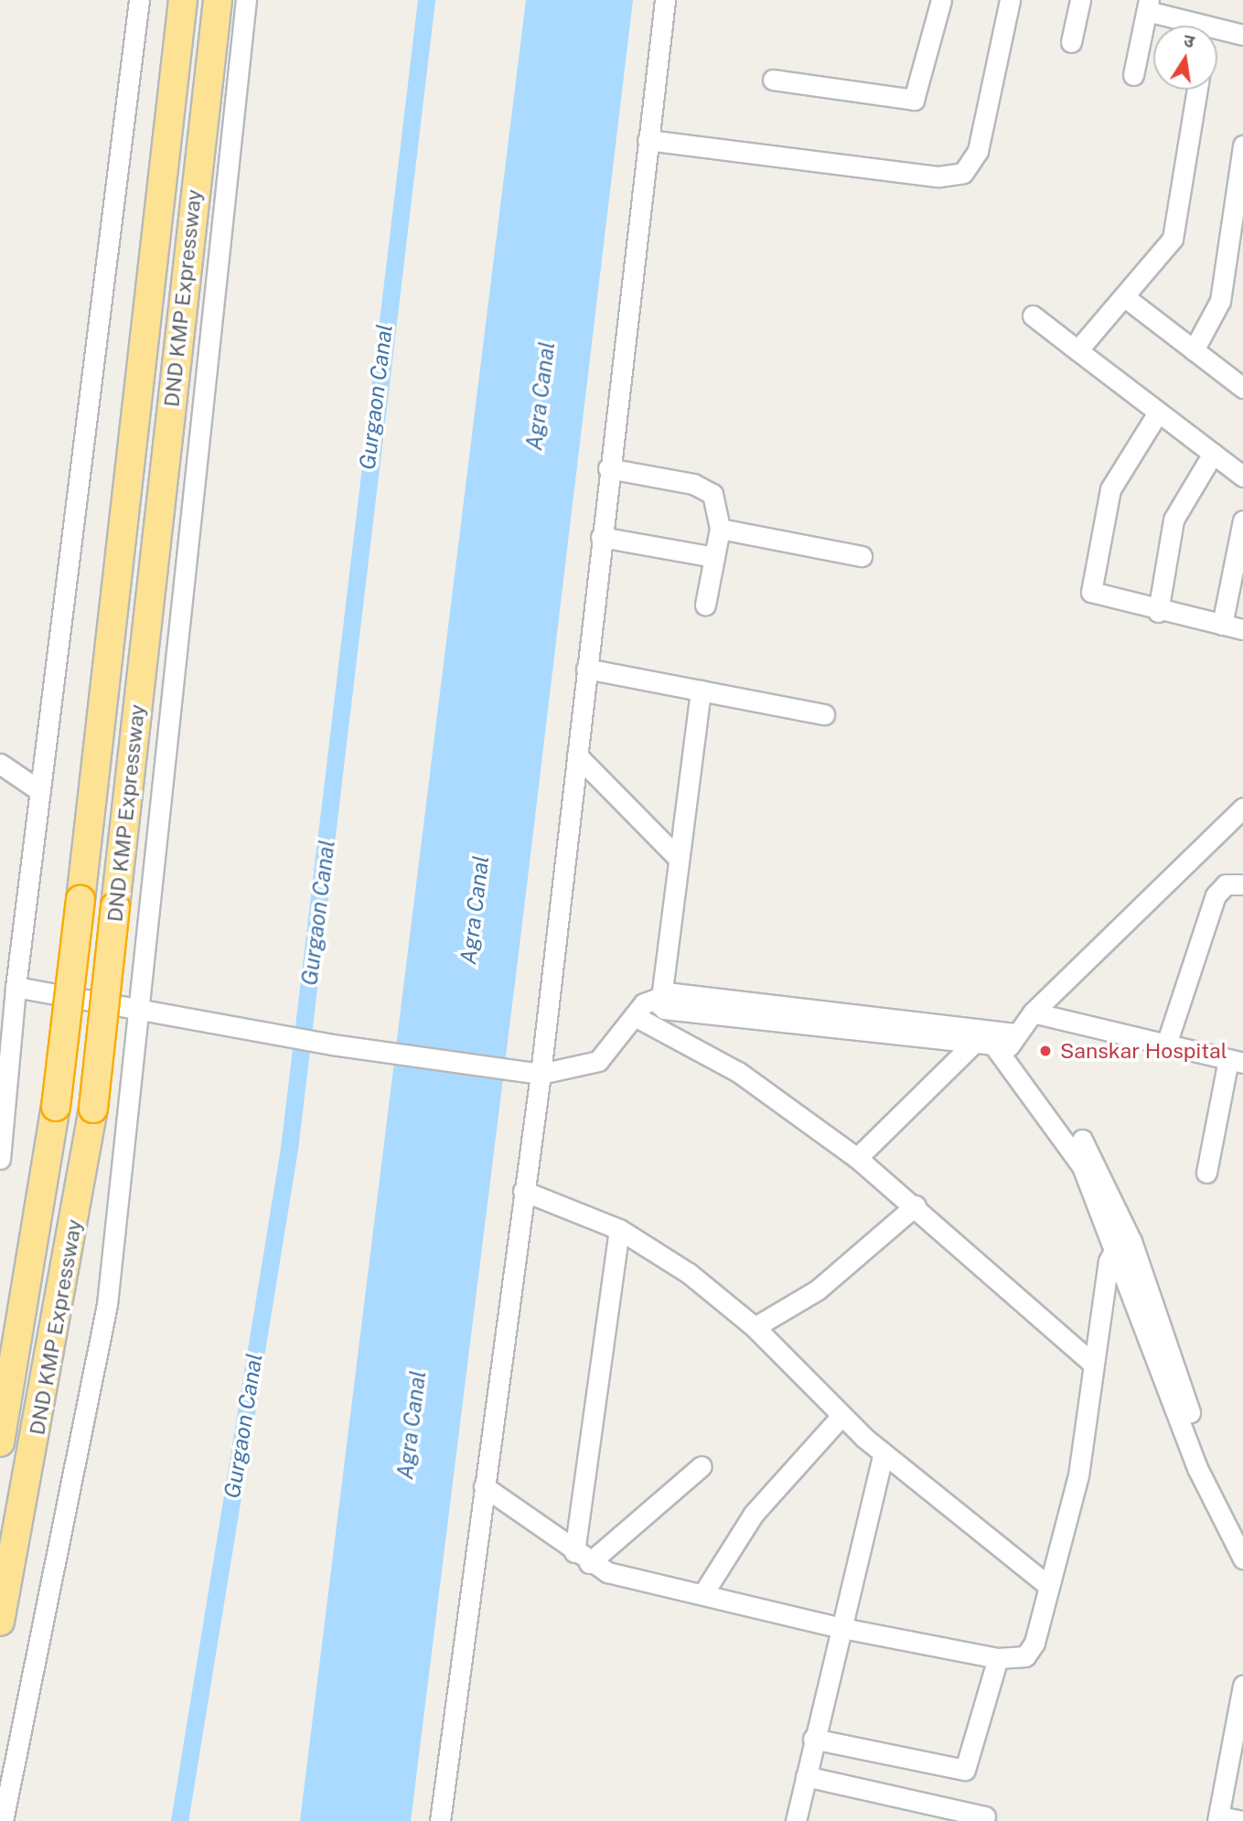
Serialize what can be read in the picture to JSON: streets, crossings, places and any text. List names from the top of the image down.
{
  "streets": {
    "highway": ["DND KMP Expressway"]
  },
  "water": ["Agra Canal", "Gurgaon Canal"],
  "places": ["Sanskar Hospital"],
  "north": "top"
}
